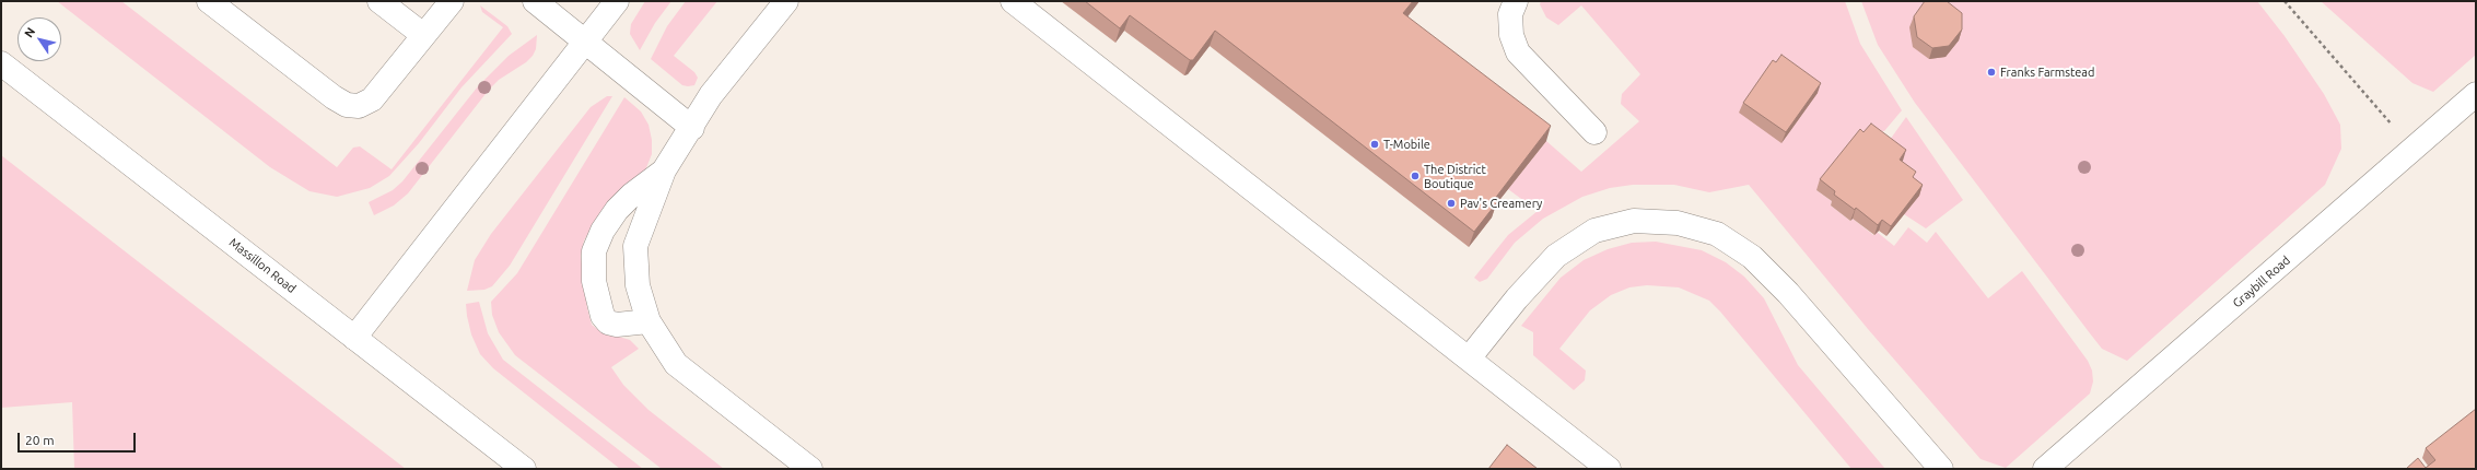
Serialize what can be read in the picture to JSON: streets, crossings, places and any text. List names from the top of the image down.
{
  "streets": {
    "main road": ["Massillon Road", "Graybill Road"]
  },
  "places": [
    "Franks Farmstead",
    "T-Mobile",
    "The District Boutique",
    "Pav's Creamery"
  ],
  "scale_bar": "20 m",
  "north": "top left"
}
